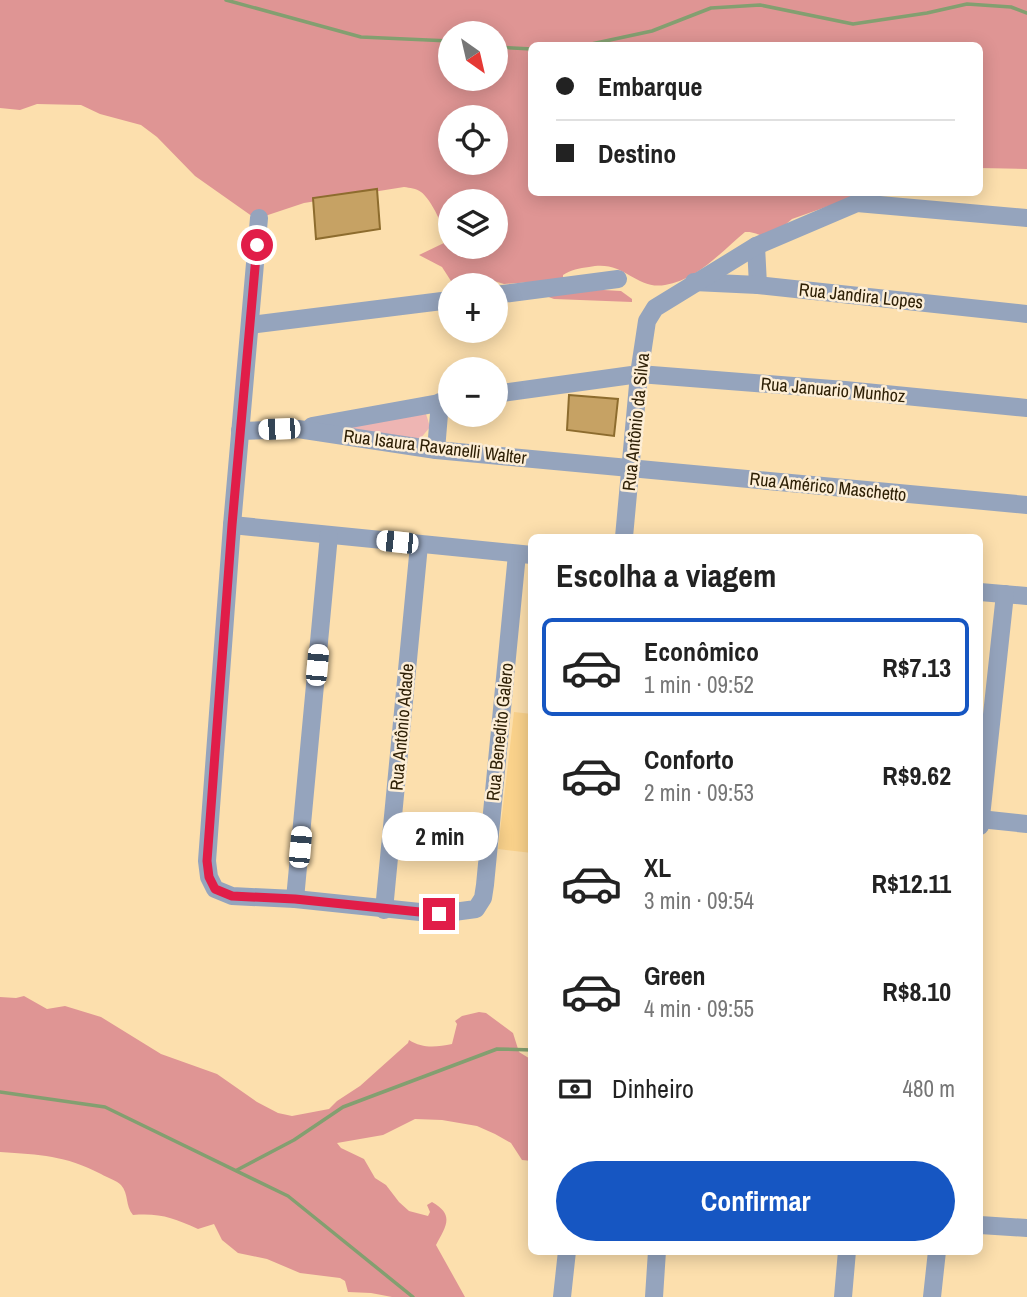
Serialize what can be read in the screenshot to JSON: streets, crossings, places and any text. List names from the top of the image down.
{
  "streets": {
    "street": [
      "Rua Jandira Lopes",
      "Rua Januario Munhoz",
      "Rua Antônio da Silva",
      "Rua Isaura Ravanelli Walter",
      "Rua Américo Maschetto",
      "Rua Antônio Adade",
      "Rua Benedito Galero"
    ]
  },
  "crossings": [
    ["Rua Jandira Lopes", "Rua Antônio da Silva"],
    ["Rua Januario Munhoz", "Rua Antônio da Silva"],
    ["Rua Antônio da Silva", "Rua Isaura Ravanelli Walter"],
    ["Rua Antônio da Silva", "Rua Américo Maschetto"],
    ["Rua Isaura Ravanelli Walter", "Rua Américo Maschetto"],
    ["Rua Antônio Adade", "Rua Benedito Galero"]
  ],
  "north": "bottom right",
  "page": {
    "map_buttons": ["+", "−"],
    "banner": ["Embarque", "Destino"],
    "heading": "Escolha a viagem",
    "list": [
      {
        "name": "Econômico",
        "note": "1 min · 09:52",
        "value": "R$7.13"
      },
      {
        "name": "Conforto",
        "note": "2 min · 09:53",
        "value": "R$9.62"
      },
      {
        "name": "XL",
        "note": "3 min · 09:54",
        "value": "R$12.11"
      },
      {
        "name": "Green",
        "note": "4 min · 09:55",
        "value": "R$8.10"
      }
    ],
    "bubble": "2 min",
    "pay": ["Dinheiro", "480 m"],
    "buttons": "Confirmar"
  }
}
